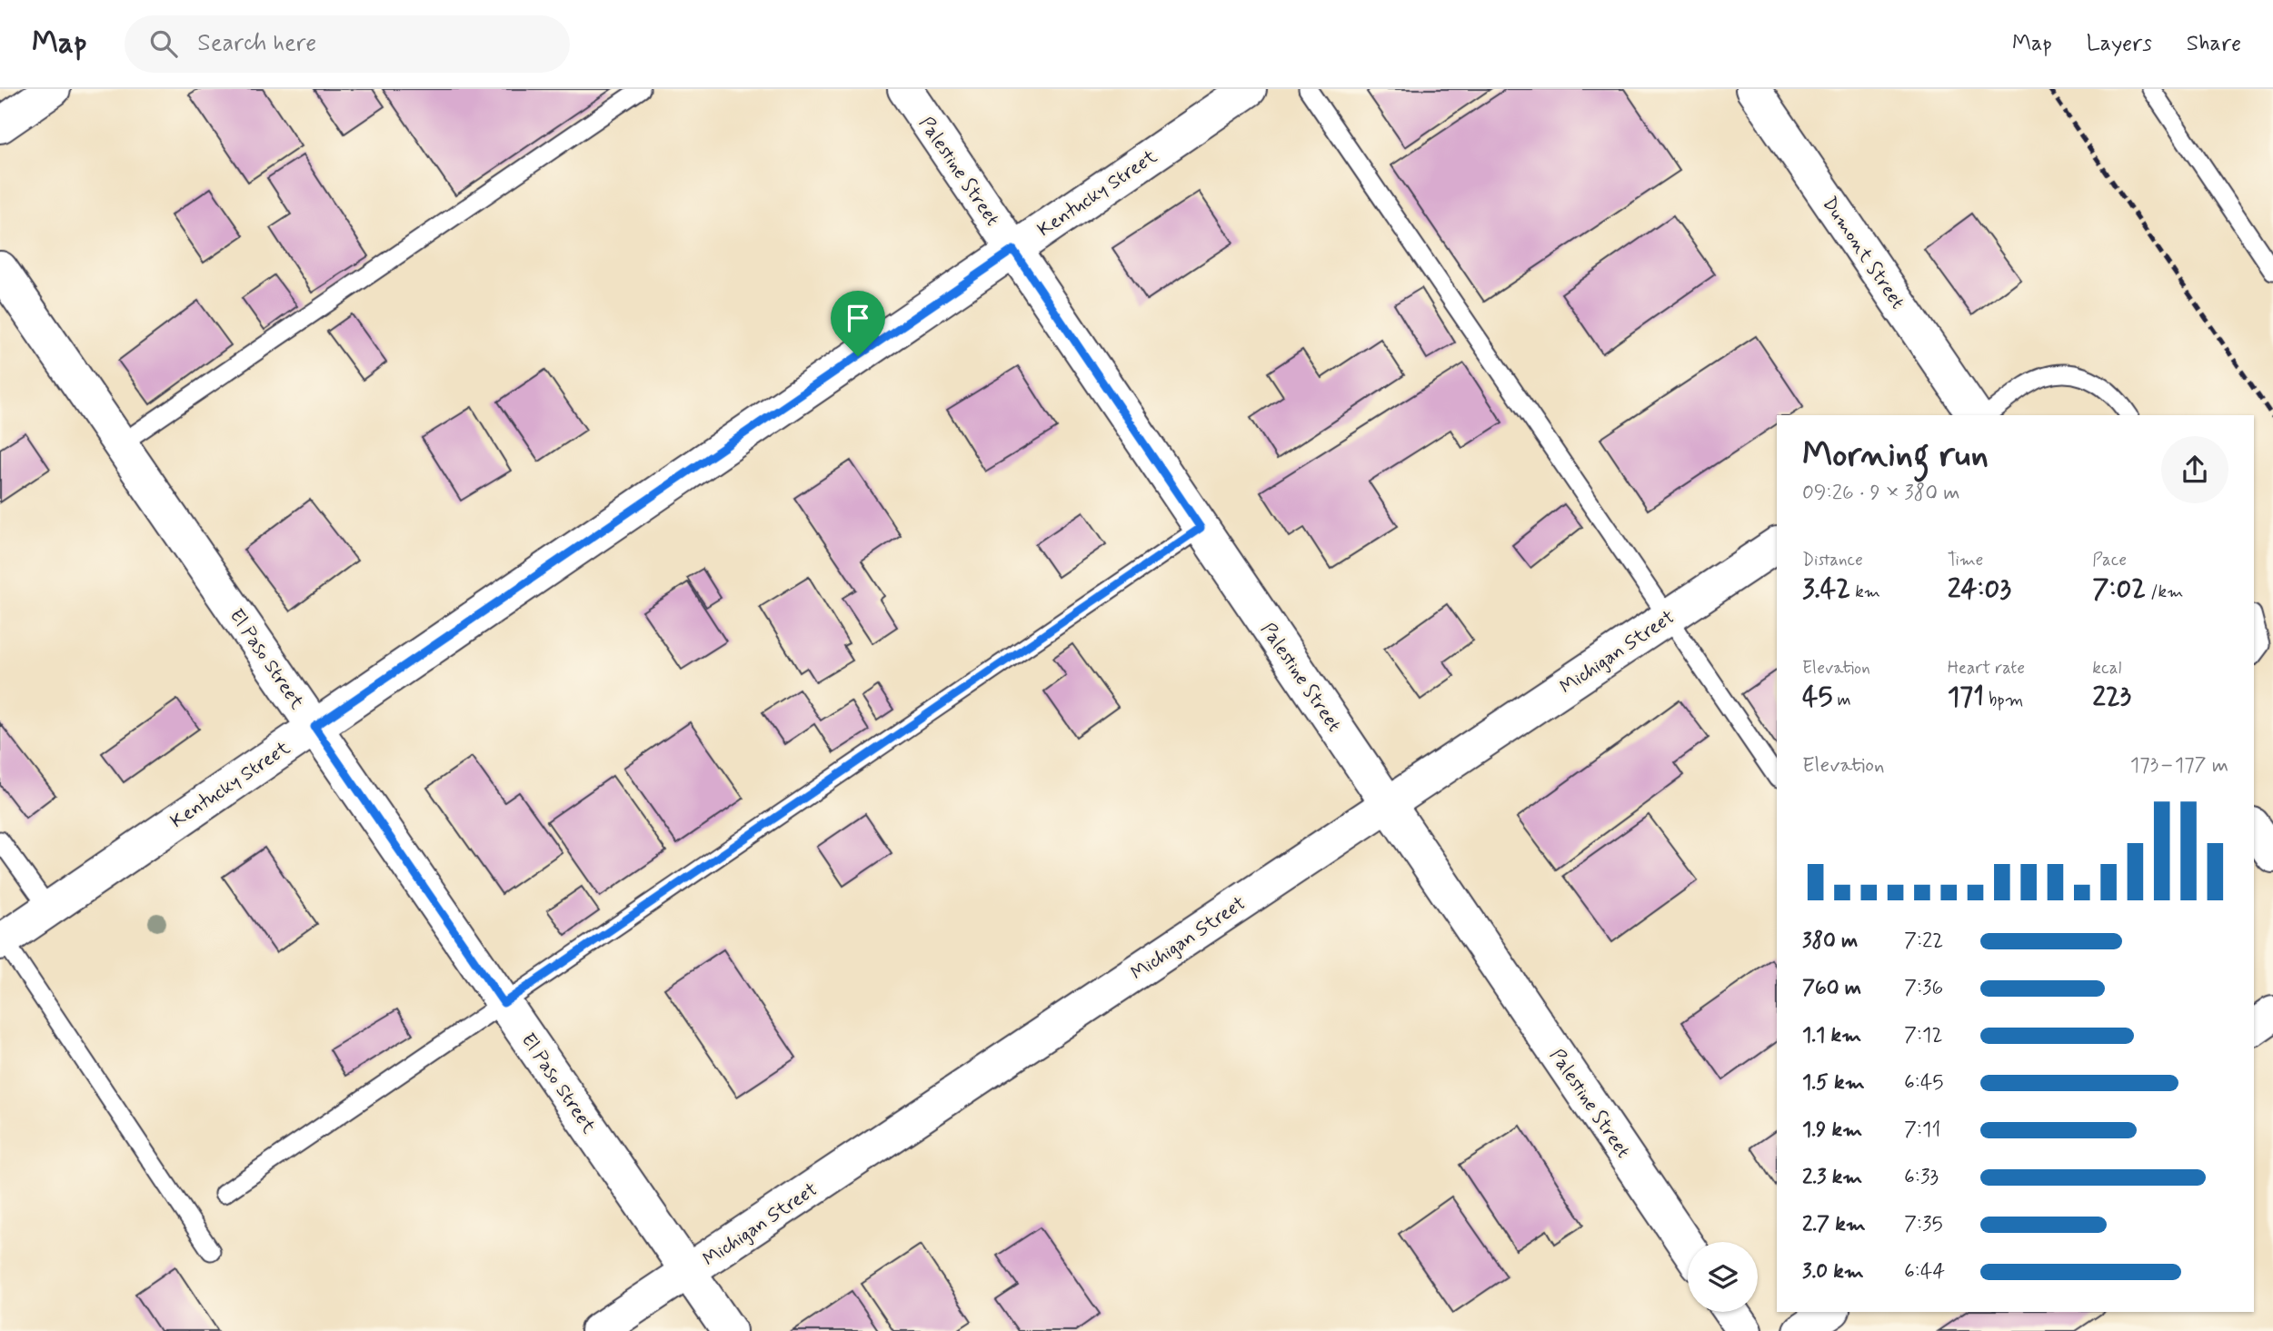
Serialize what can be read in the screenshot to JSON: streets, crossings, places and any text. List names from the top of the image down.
{
  "streets": {
    "street": [
      "Palestine Street",
      "Kentucky Street",
      "Dumont Street",
      "Michigan Street",
      "El Paso Street"
    ]
  },
  "crossings": [
    ["Palestine Street", "Kentucky Street"],
    ["Palestine Street", "Michigan Street"],
    ["Kentucky Street", "El Paso Street"],
    ["Michigan Street", "El Paso Street"]
  ],
  "page": {
    "header": "Map",
    "search": "Search here",
    "nav": ["Map", "Layers", "Share"],
    "heading": ["Morning run", "09:26 · 9 × 380 m"],
    "stats": [
      ["Distance", "3.42 km"],
      ["Time", "24:03"],
      ["Pace", "7:02 /km"],
      ["Elevation", "45 m"],
      ["Heart rate", "171 bpm"],
      ["kcal", "223"]
    ],
    "chart": ["Elevation", "173–177 m"],
    "list": [
      {
        "name": "380 m",
        "note": "7:22"
      },
      {
        "name": "760 m",
        "note": "7:36"
      },
      {
        "name": "1.1 km",
        "note": "7:12"
      },
      {
        "name": "1.5 km",
        "note": "6:45"
      },
      {
        "name": "1.9 km",
        "note": "7:11"
      },
      {
        "name": "2.3 km",
        "note": "6:33"
      },
      {
        "name": "2.7 km",
        "note": "7:35"
      },
      {
        "name": "3.0 km",
        "note": "6:44"
      }
    ]
  }
}
